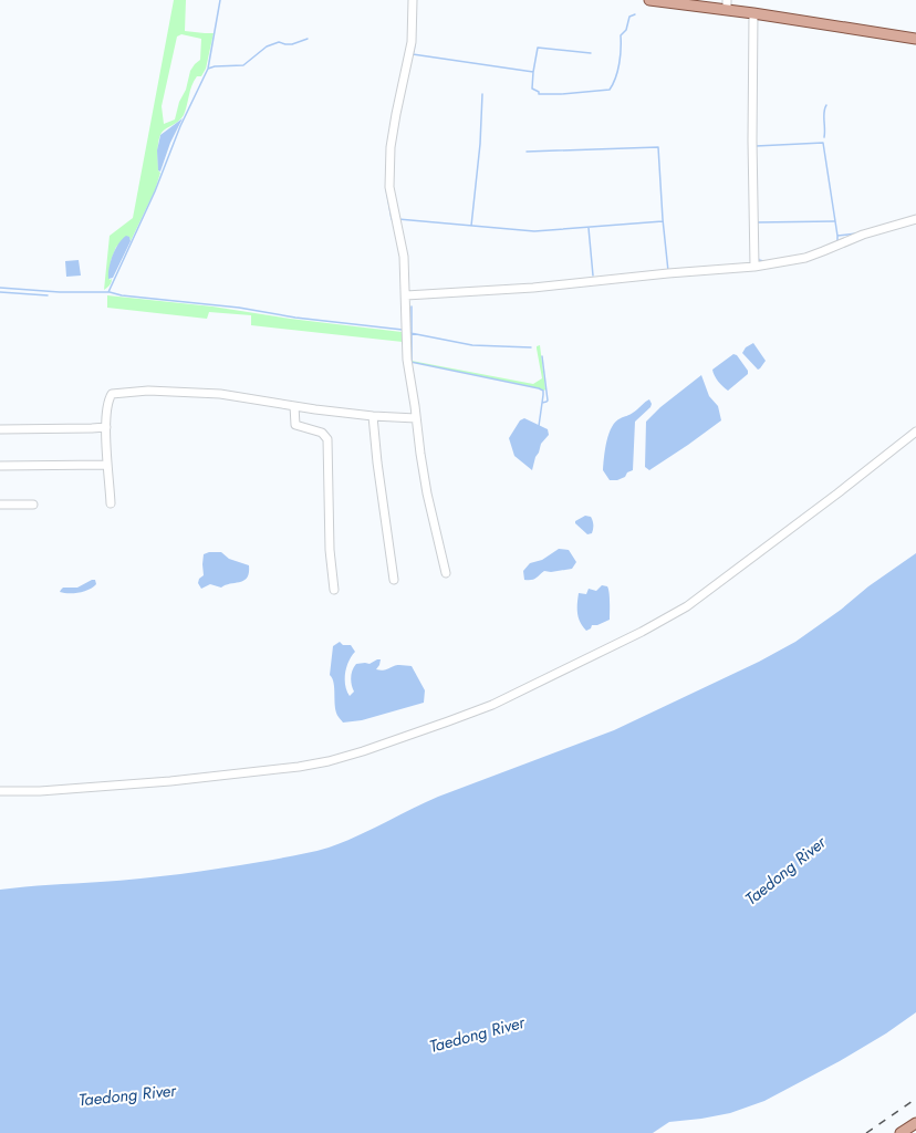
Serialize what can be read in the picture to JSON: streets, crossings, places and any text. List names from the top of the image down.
{
  "water": ["Taedong River"]
}
